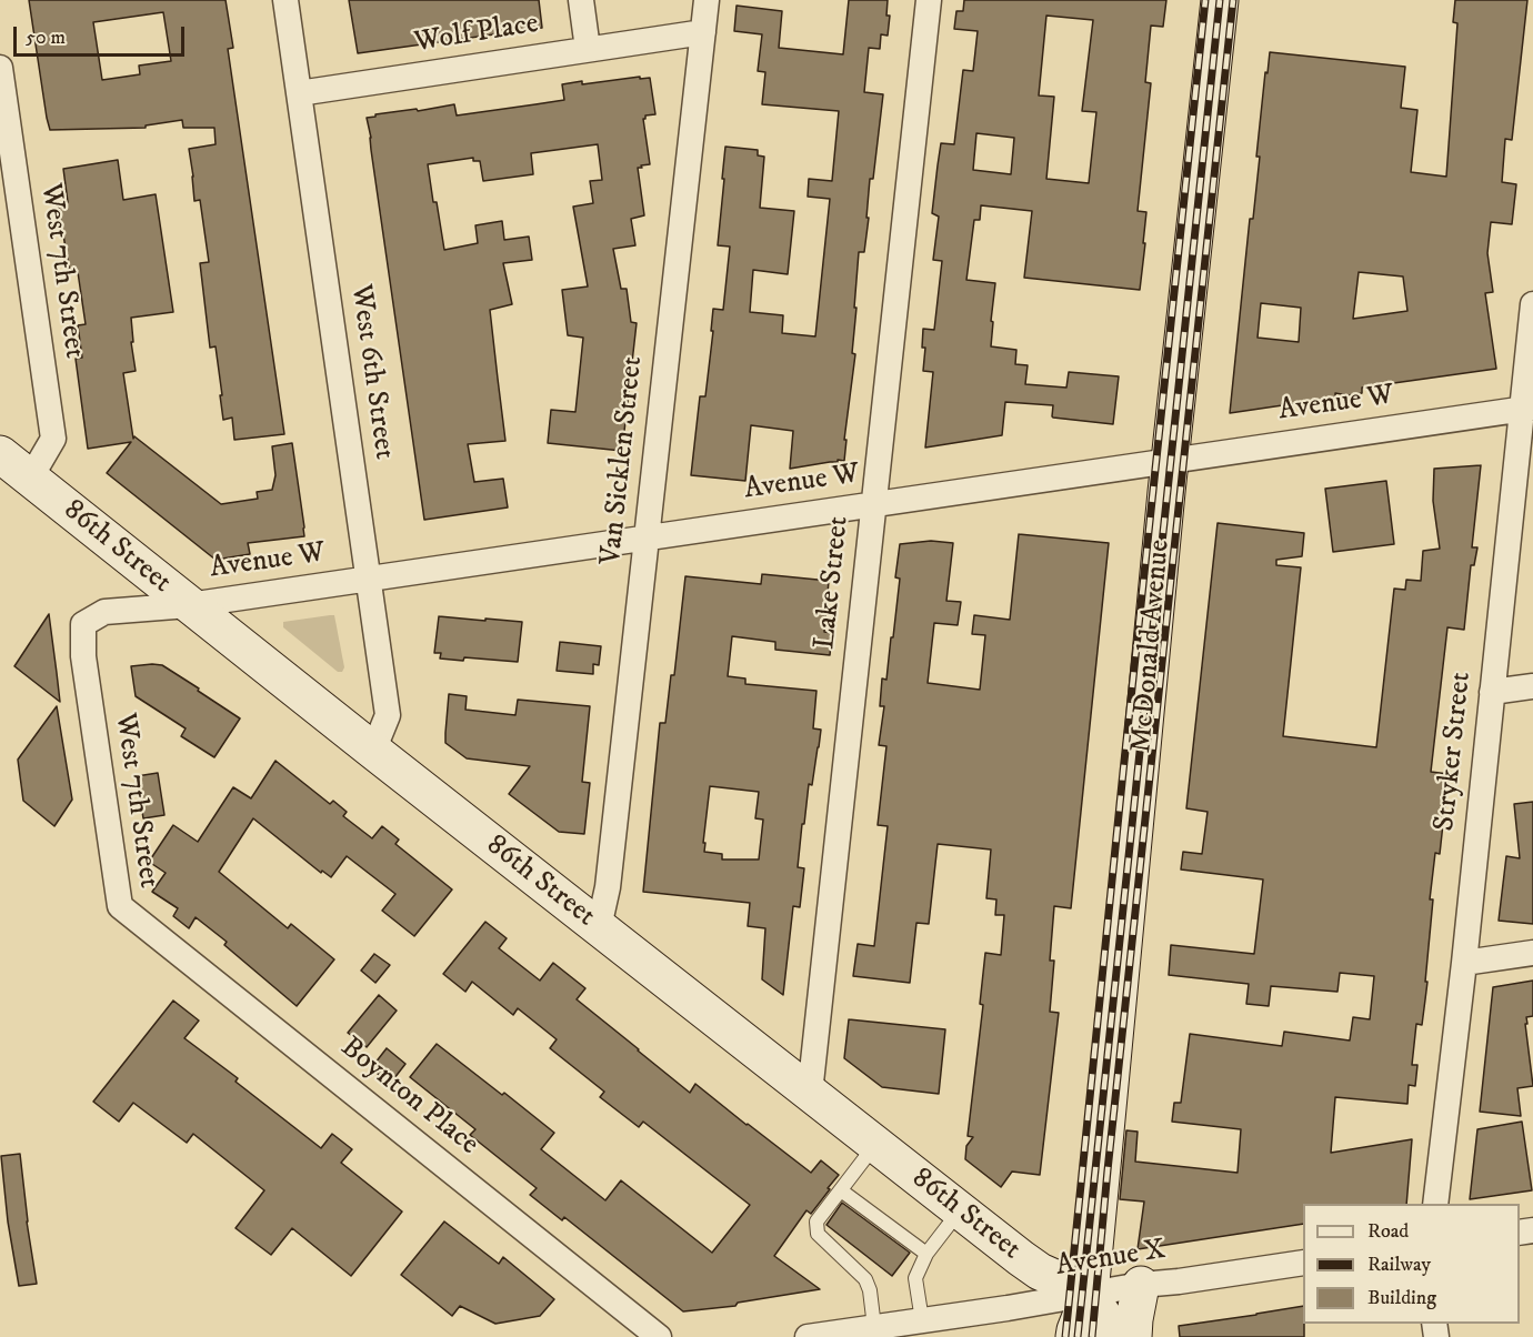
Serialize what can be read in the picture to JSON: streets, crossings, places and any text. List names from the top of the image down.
{
  "streets": {
    "main road": ["86th Street", "McDonald Avenue"],
    "street": [
      "Wolf Place",
      "West 7th Street",
      "West 6th Street",
      "Avenue W",
      "Van Sicklen Street",
      "Lake Street",
      "Stryker Street",
      "Boynton Place",
      "Avenue X"
    ]
  },
  "crossings": [
    ["Wolf Place", "West 6th Street"],
    ["Wolf Place", "Van Sicklen Street"],
    ["West 7th Street", "Avenue W"],
    ["West 7th Street", "86th Street"],
    ["West 7th Street", "Boynton Place"],
    ["West 6th Street", "Avenue W"],
    ["West 6th Street", "86th Street"],
    ["Avenue W", "Van Sicklen Street"],
    ["Avenue W", "86th Street"],
    ["Avenue W", "Lake Street"],
    ["Avenue W", "McDonald Avenue"],
    ["Avenue W", "Stryker Street"],
    ["Van Sicklen Street", "86th Street"],
    ["86th Street", "Lake Street"],
    ["86th Street", "McDonald Avenue"],
    ["86th Street", "Avenue X"],
    ["McDonald Avenue", "Avenue X"]
  ],
  "legend": ["Road", "Railway", "Building"],
  "scale_bar": "50 m"
}
